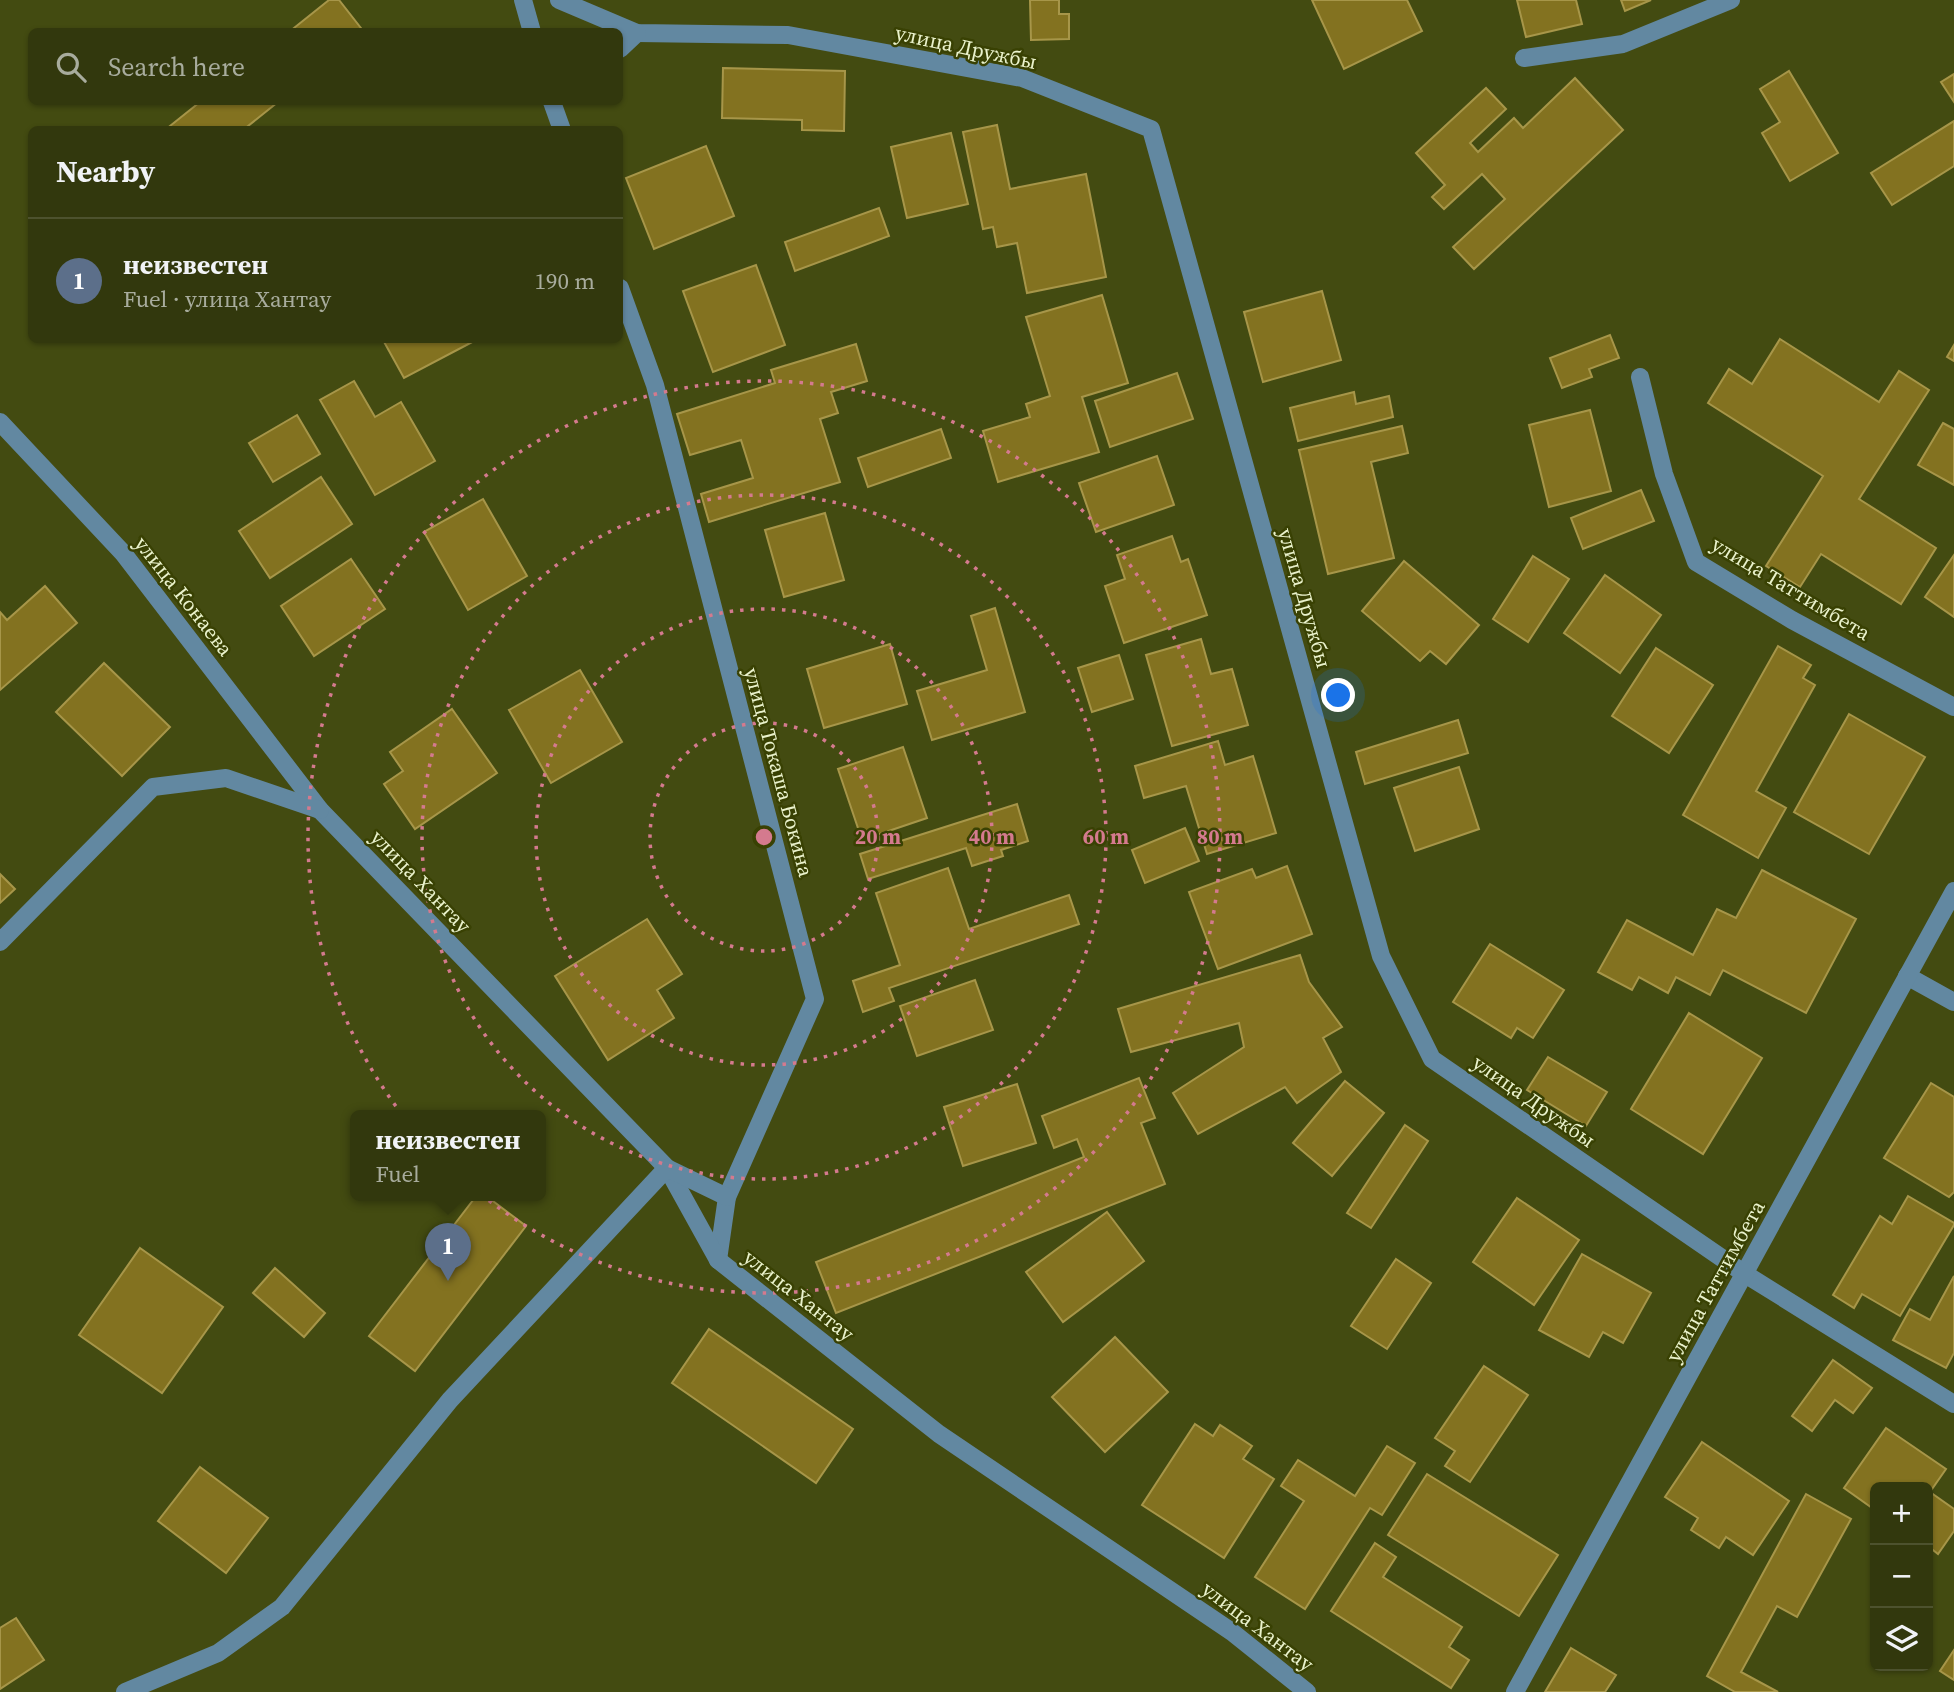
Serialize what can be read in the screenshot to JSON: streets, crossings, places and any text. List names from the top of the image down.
{
  "streets": {
    "street": [
      "улица Дружбы",
      "улица Таттимбета",
      "улица Конаева",
      "улица Токаша Бокина",
      "улица Хантау"
    ]
  },
  "crossings": [
    ["улица Дружбы", "улица Таттимбета"],
    ["улица Конаева", "улица Хантау"],
    ["улица Токаша Бокина", "улица Хантау"]
  ],
  "page": {
    "search": "Search here",
    "heading": "Nearby",
    "list": [
      {
        "mark": "1",
        "name": "неизвестен",
        "note": "Fuel · улица Хантау",
        "value": "190 m"
      }
    ],
    "popup": ["неизвестен", "Fuel"],
    "pins": "1",
    "map_buttons": ["+", "−"]
  },
  "rings": [
    "20 m",
    "40 m",
    "60 m",
    "80 m"
  ]
}
